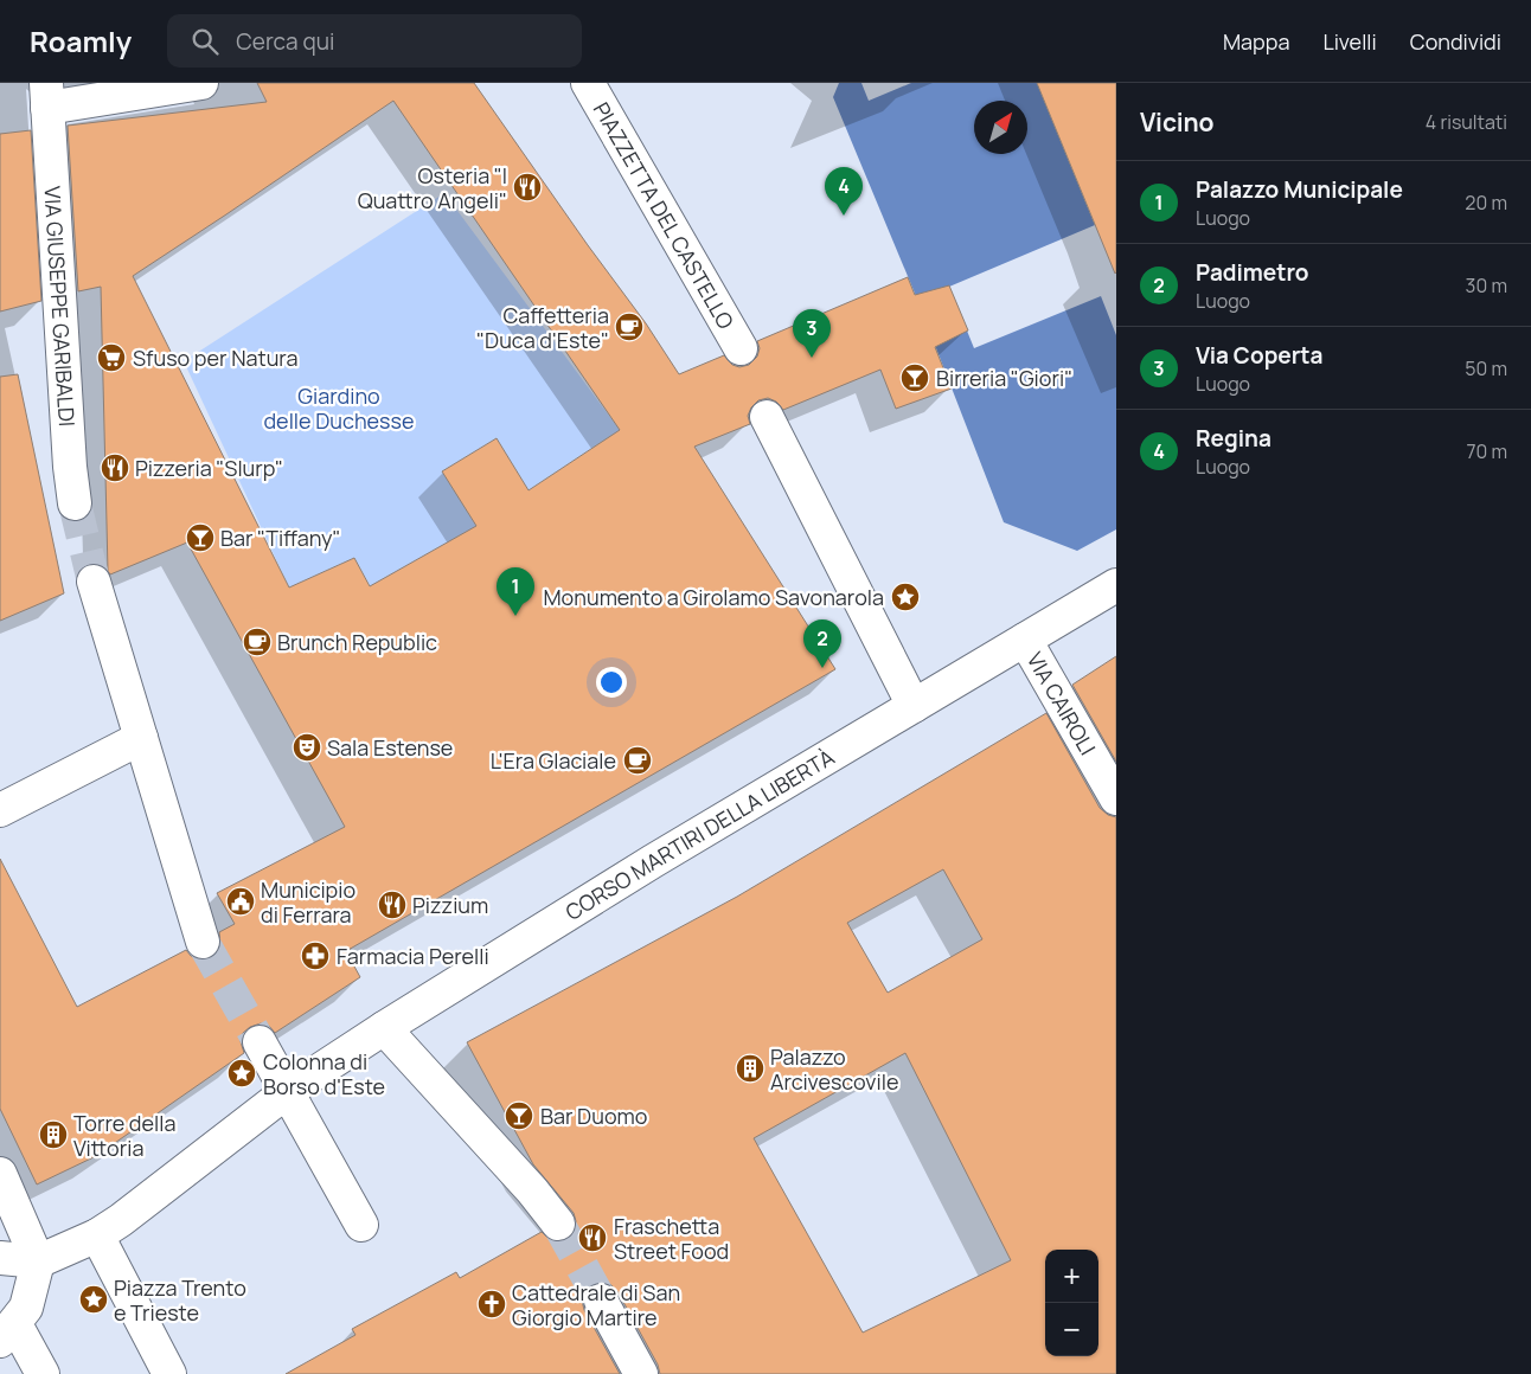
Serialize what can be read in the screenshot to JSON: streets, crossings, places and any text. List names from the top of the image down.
{
  "streets": {
    "street": [
      "PIAZZETTA DEL CASTELLO",
      "VIA GIUSEPPE GARIBALDI",
      "VIA CAIROLI",
      "CORSO MARTIRI DELLA LIBERTÀ"
    ]
  },
  "crossings": [
    ["VIA CAIROLI", "CORSO MARTIRI DELLA LIBERTÀ"]
  ],
  "parks": ["Giardino delle Duchesse"],
  "places": {
    "restaurant": [
      "Osteria \"I Quattro Angeli\"",
      "Pizzeria \"Slurp\"",
      "Pizzium",
      "Fraschetta Street Food"
    ],
    "cafe": ["Caffetteria \"Duca d'Este\"", "Brunch Republic", "L'Era Glaciale"],
    "supermarket": ["Sfuso per Natura"],
    "bar": ["Birreria \"Giori\"", "Bar \"Tiffany\"", "Bar Duomo"],
    "place": ["Monumento a Girolamo Savonarola", "Colonna di Borso d'Este", "Piazza Trento e Trieste"],
    "theatre": ["Sala Estense"],
    "public building": ["Municipio di Ferrara"],
    "pharmacy": ["Farmacia Perelli"],
    "building": ["Palazzo Arcivescovile", "Torre della Vittoria"],
    "church": ["Cattedrale di San Giorgio Martire"]
  },
  "north": "top right",
  "page": {
    "header": "Roamly",
    "search": "Cerca qui",
    "nav": ["Mappa", "Livelli", "Condividi"],
    "heading": ["Vicino", "4 risultati"],
    "list": [
      {
        "mark": "1",
        "name": "Palazzo Municipale",
        "note": "Luogo",
        "value": "20 m"
      },
      {
        "mark": "2",
        "name": "Padimetro",
        "note": "Luogo",
        "value": "30 m"
      },
      {
        "mark": "3",
        "name": "Via Coperta",
        "note": "Luogo",
        "value": "50 m"
      },
      {
        "mark": "4",
        "name": "Regina",
        "note": "Luogo",
        "value": "70 m"
      }
    ],
    "pins": [
      "4",
      "3",
      "1",
      "2"
    ],
    "map_buttons": ["+", "−"]
  }
}
